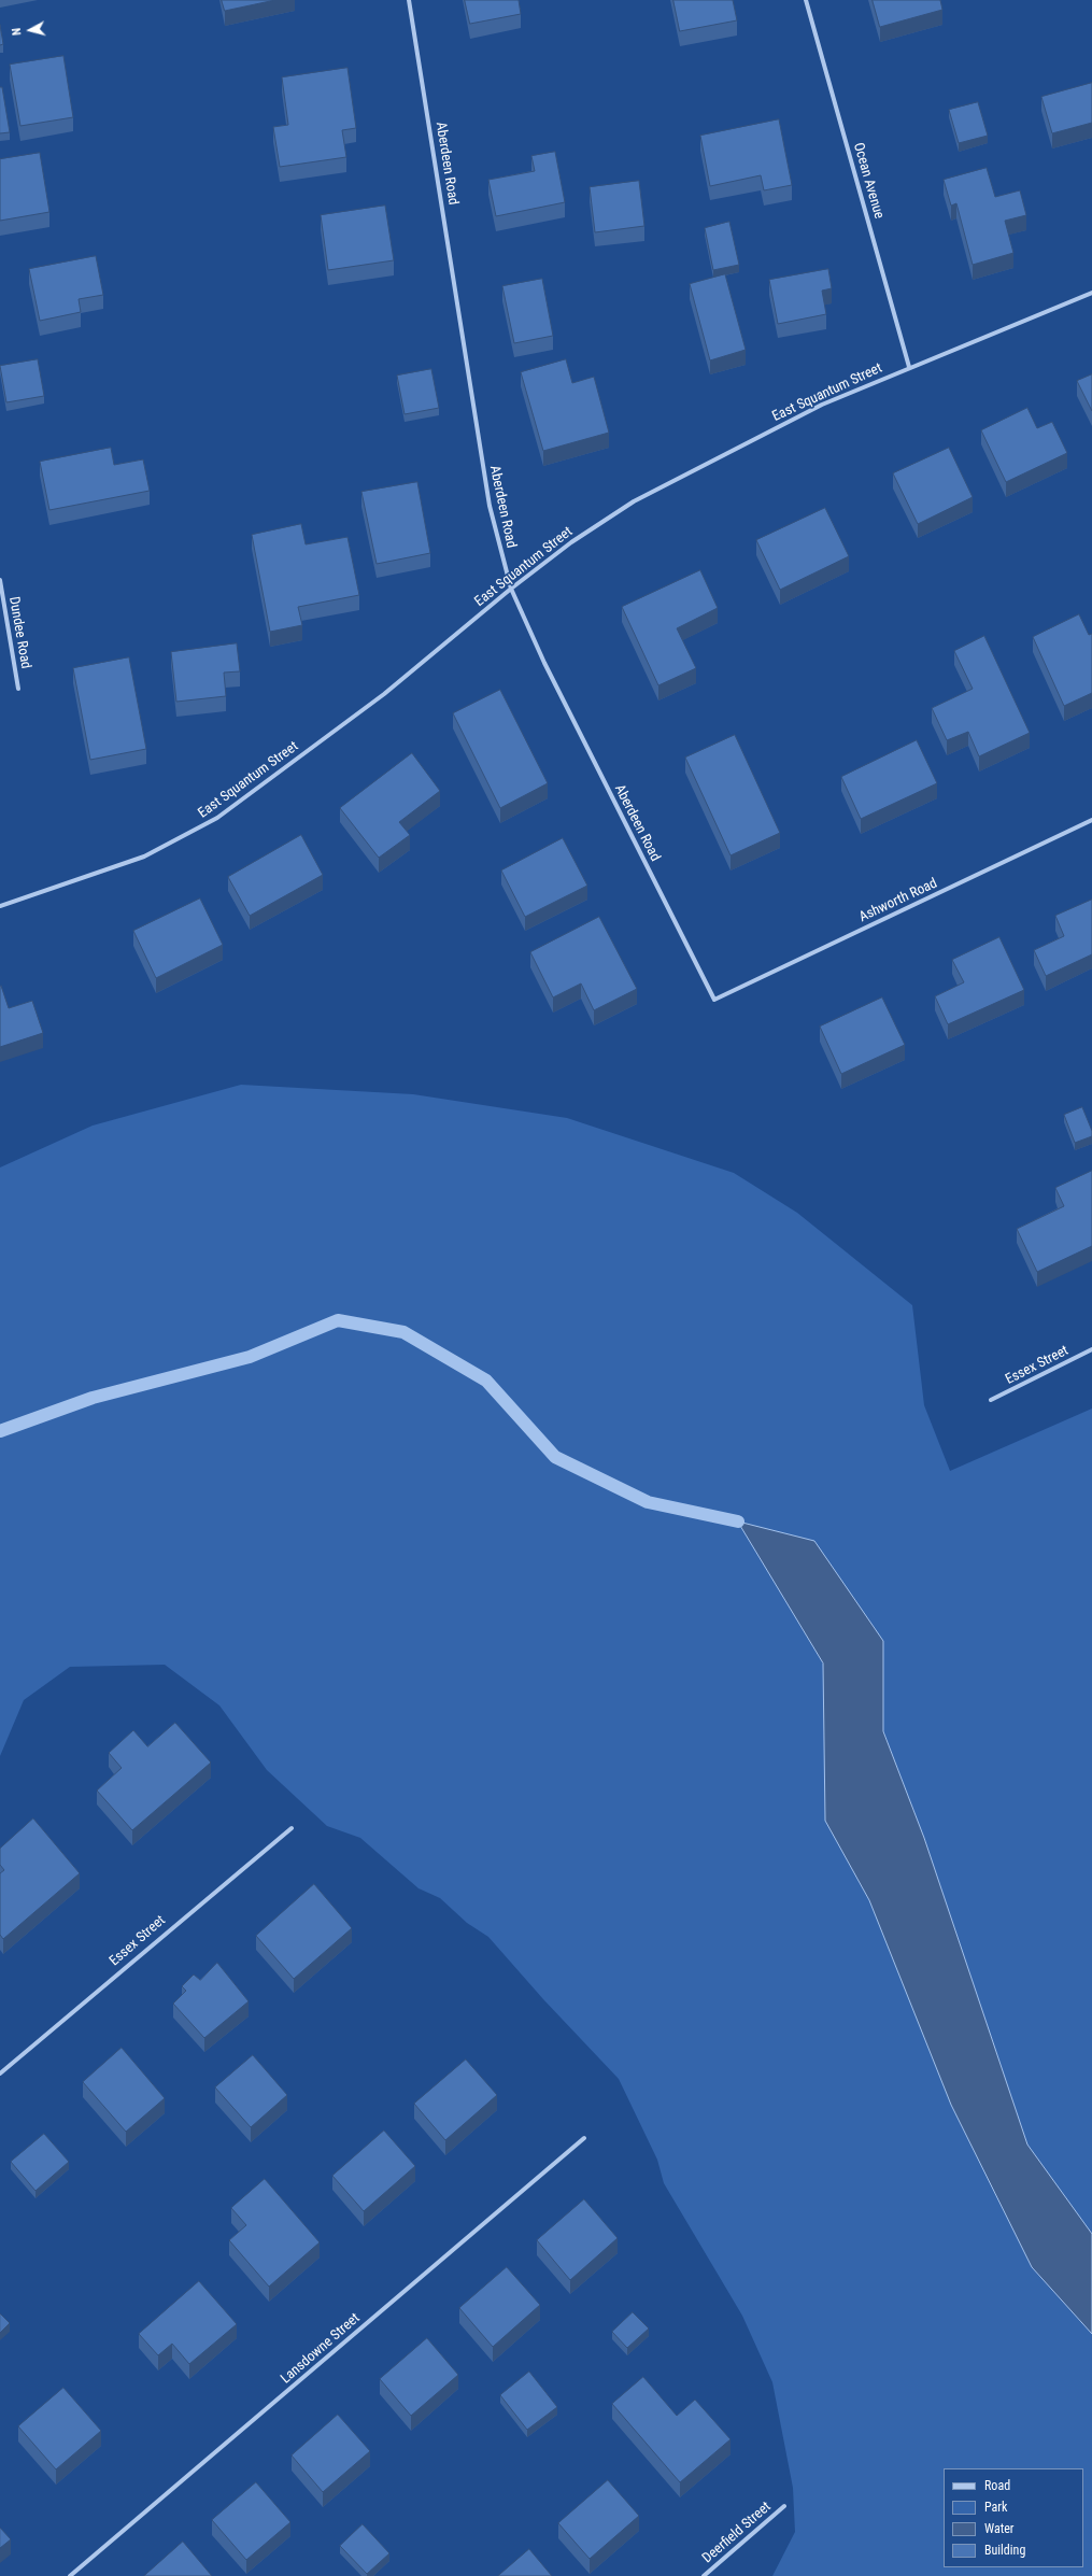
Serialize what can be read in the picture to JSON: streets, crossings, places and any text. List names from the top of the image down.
{
  "streets": {
    "street": [
      "Aberdeen Road",
      "Ocean Avenue",
      "East Squantum Street",
      "Dundee Road",
      "Ashworth Road",
      "Essex Street",
      "Lansdowne Street",
      "Deerfield Street"
    ]
  },
  "crossings": [
    ["Aberdeen Road", "East Squantum Street"],
    ["Aberdeen Road", "Ashworth Road"],
    ["Ocean Avenue", "East Squantum Street"]
  ],
  "legend": [
    "Road",
    "Park",
    "Water",
    "Building"
  ],
  "north": "left"
}
